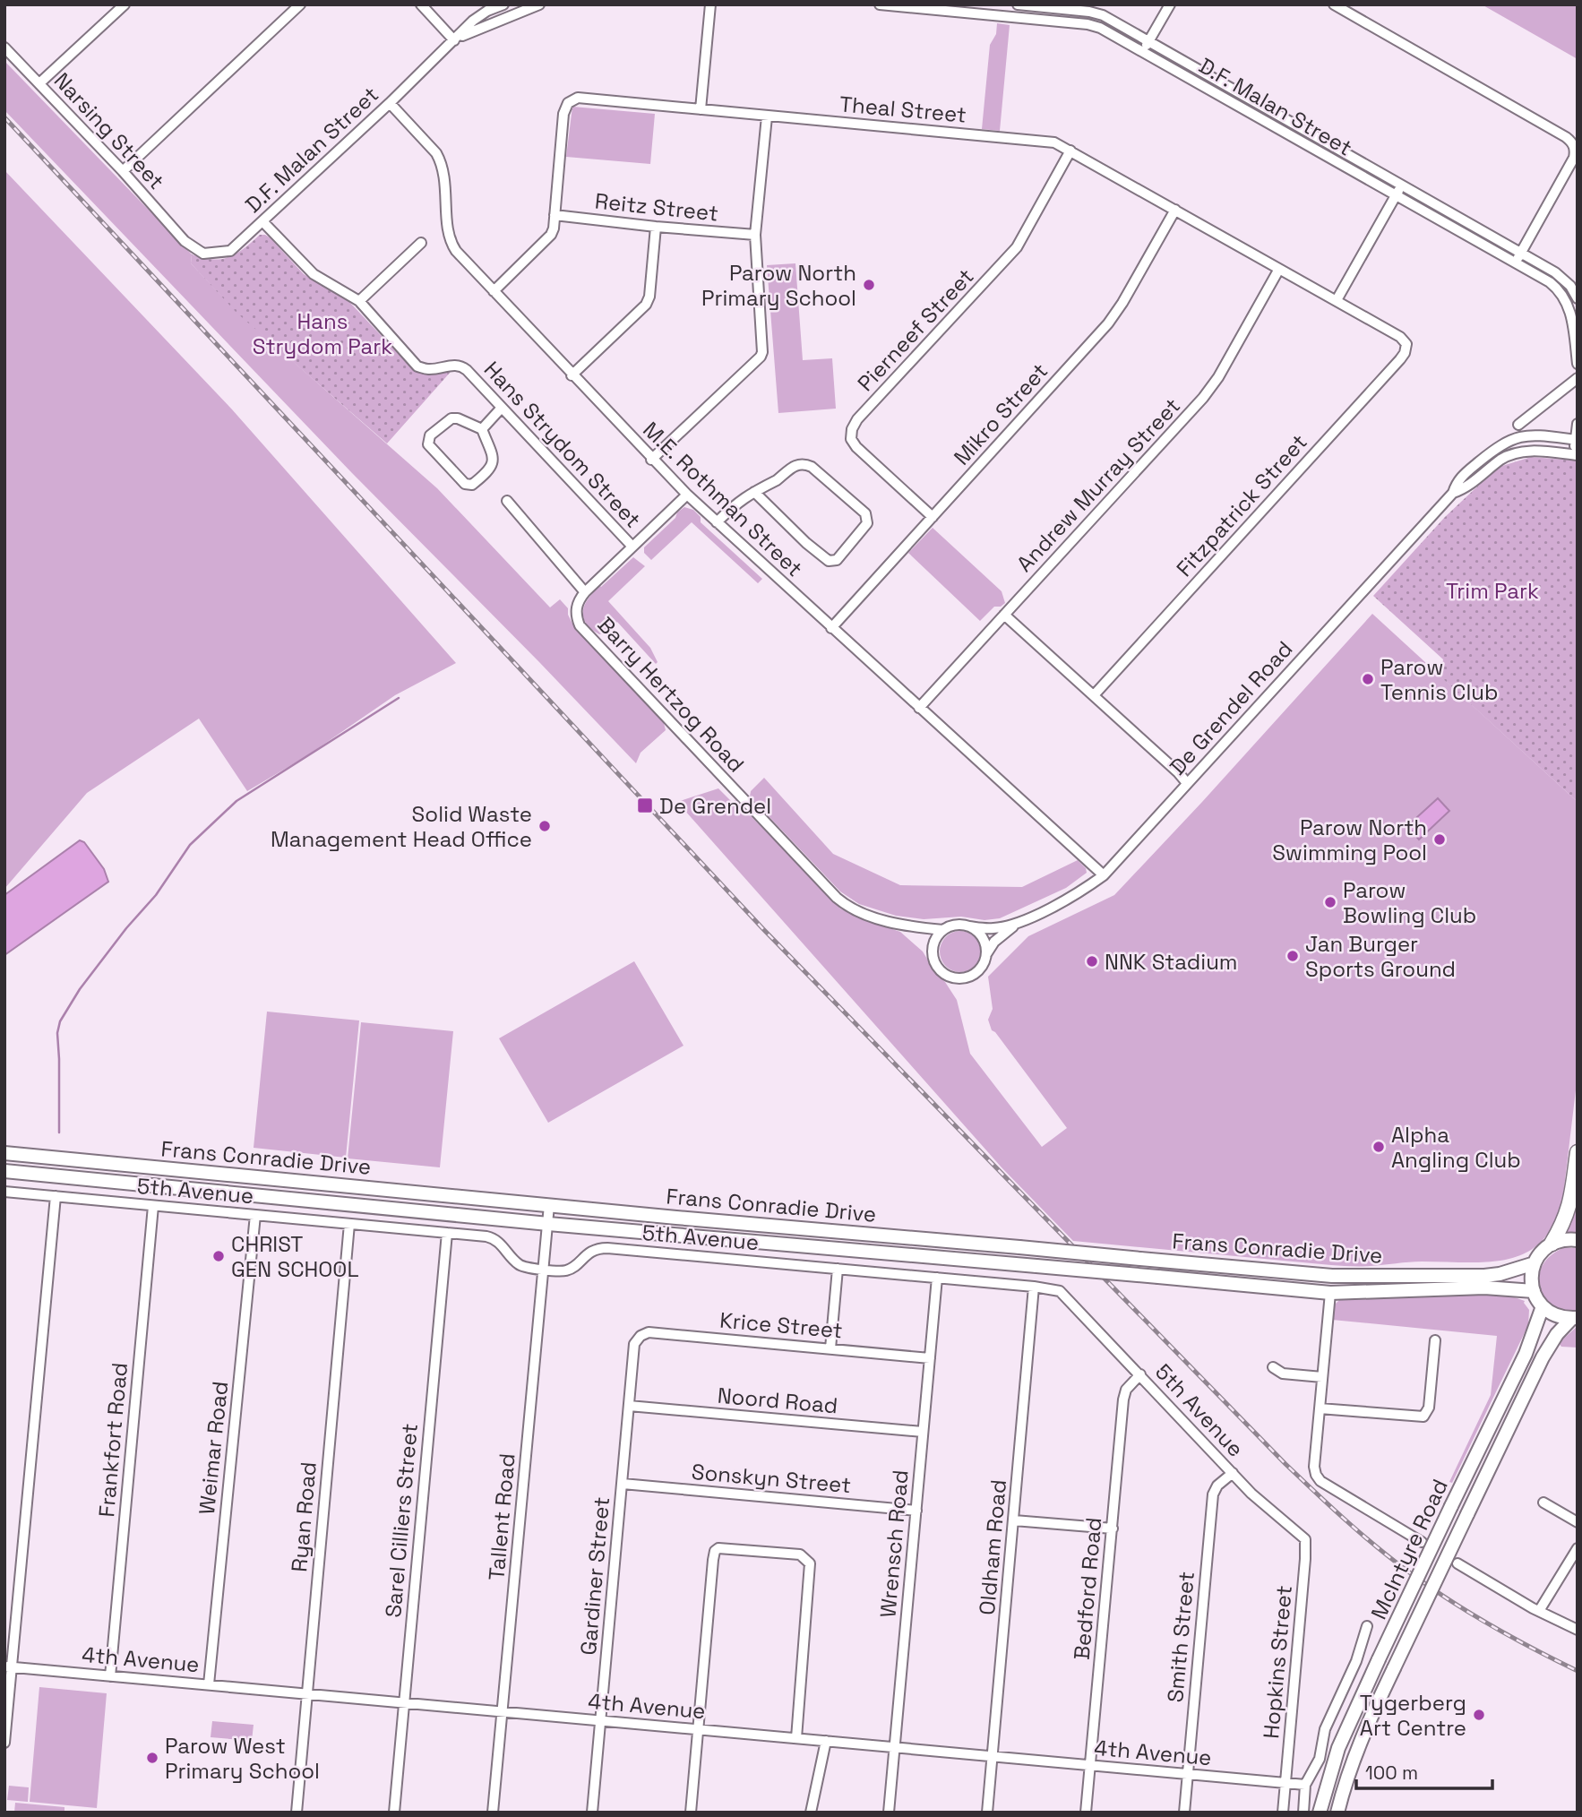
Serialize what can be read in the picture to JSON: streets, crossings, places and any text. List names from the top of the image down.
{
  "streets": {
    "main road": ["Frans Conradie Drive", "McIntyre Road"],
    "street": [
      "D.F. Malan Street",
      "Theal Street",
      "Narsing Street",
      "Reitz Street",
      "Pierneef Street",
      "Mikro Street",
      "Hans Strydom Street",
      "Andrew Murray Street",
      "M.E. Rothman Street",
      "Fitzpatrick Street",
      "Barry Hertzog Road",
      "De Grendel Road",
      "5th Avenue",
      "Krice Street",
      "Noord Road",
      "Frankfort Road",
      "Weimar Road",
      "Sonskyn Street",
      "Ryan Road",
      "Tallent Road",
      "Sarel Cilliers Street",
      "Wrensch Road",
      "Oldham Road",
      "Gardiner Street",
      "Bedford Road",
      "Smith Street",
      "4th Avenue",
      "Hopkins Street"
    ]
  },
  "crossings": [
    ["D.F. Malan Street", "Narsing Street"],
    ["D.F. Malan Street", "Hans Strydom Street"],
    ["D.F. Malan Street", "M.E. Rothman Street"],
    ["Theal Street", "Reitz Street"],
    ["Theal Street", "Pierneef Street"],
    ["Theal Street", "Mikro Street"],
    ["Theal Street", "Andrew Murray Street"],
    ["Theal Street", "M.E. Rothman Street"],
    ["Theal Street", "Fitzpatrick Street"],
    ["Pierneef Street", "Mikro Street"],
    ["Mikro Street", "M.E. Rothman Street"],
    ["Andrew Murray Street", "M.E. Rothman Street"],
    ["M.E. Rothman Street", "De Grendel Road"],
    ["Barry Hertzog Road", "De Grendel Road"],
    ["Frans Conradie Drive", "Tallent Road"],
    ["5th Avenue", "Frankfort Road"],
    ["5th Avenue", "Weimar Road"],
    ["5th Avenue", "Ryan Road"],
    ["5th Avenue", "Tallent Road"],
    ["5th Avenue", "Sarel Cilliers Street"],
    ["5th Avenue", "Wrensch Road"],
    ["5th Avenue", "Oldham Road"],
    ["5th Avenue", "Bedford Road"],
    ["5th Avenue", "Smith Street"],
    ["5th Avenue", "Hopkins Street"],
    ["Krice Street", "Wrensch Road"],
    ["Krice Street", "Gardiner Street"],
    ["Noord Road", "Wrensch Road"],
    ["Noord Road", "Gardiner Street"],
    ["Frankfort Road", "4th Avenue"],
    ["Weimar Road", "4th Avenue"],
    ["Sonskyn Street", "Wrensch Road"],
    ["Sonskyn Street", "Gardiner Street"],
    ["Ryan Road", "4th Avenue"],
    ["Tallent Road", "4th Avenue"],
    ["Sarel Cilliers Street", "4th Avenue"],
    ["Wrensch Road", "4th Avenue"],
    ["Oldham Road", "4th Avenue"],
    ["Gardiner Street", "4th Avenue"],
    ["Bedford Road", "4th Avenue"],
    ["Smith Street", "4th Avenue"],
    ["4th Avenue", "Hopkins Street"]
  ],
  "parks": ["Hans Strydom Park", "Trim Park"],
  "places": {
    "other": [
      "Parow North Primary School",
      "Parow Tennis Club",
      "Solid Waste Management Head Office",
      "Parow North Swimming Pool",
      "Parow Bowling Club",
      "Jan Burger Sports Ground",
      "NNK Stadium",
      "Alpha Angling Club",
      "CHRIST GEN SCHOOL",
      "Tygerberg Art Centre",
      "Parow West Primary School"
    ],
    "transit": ["De Grendel"]
  },
  "scale_bar": "100 m"
}
